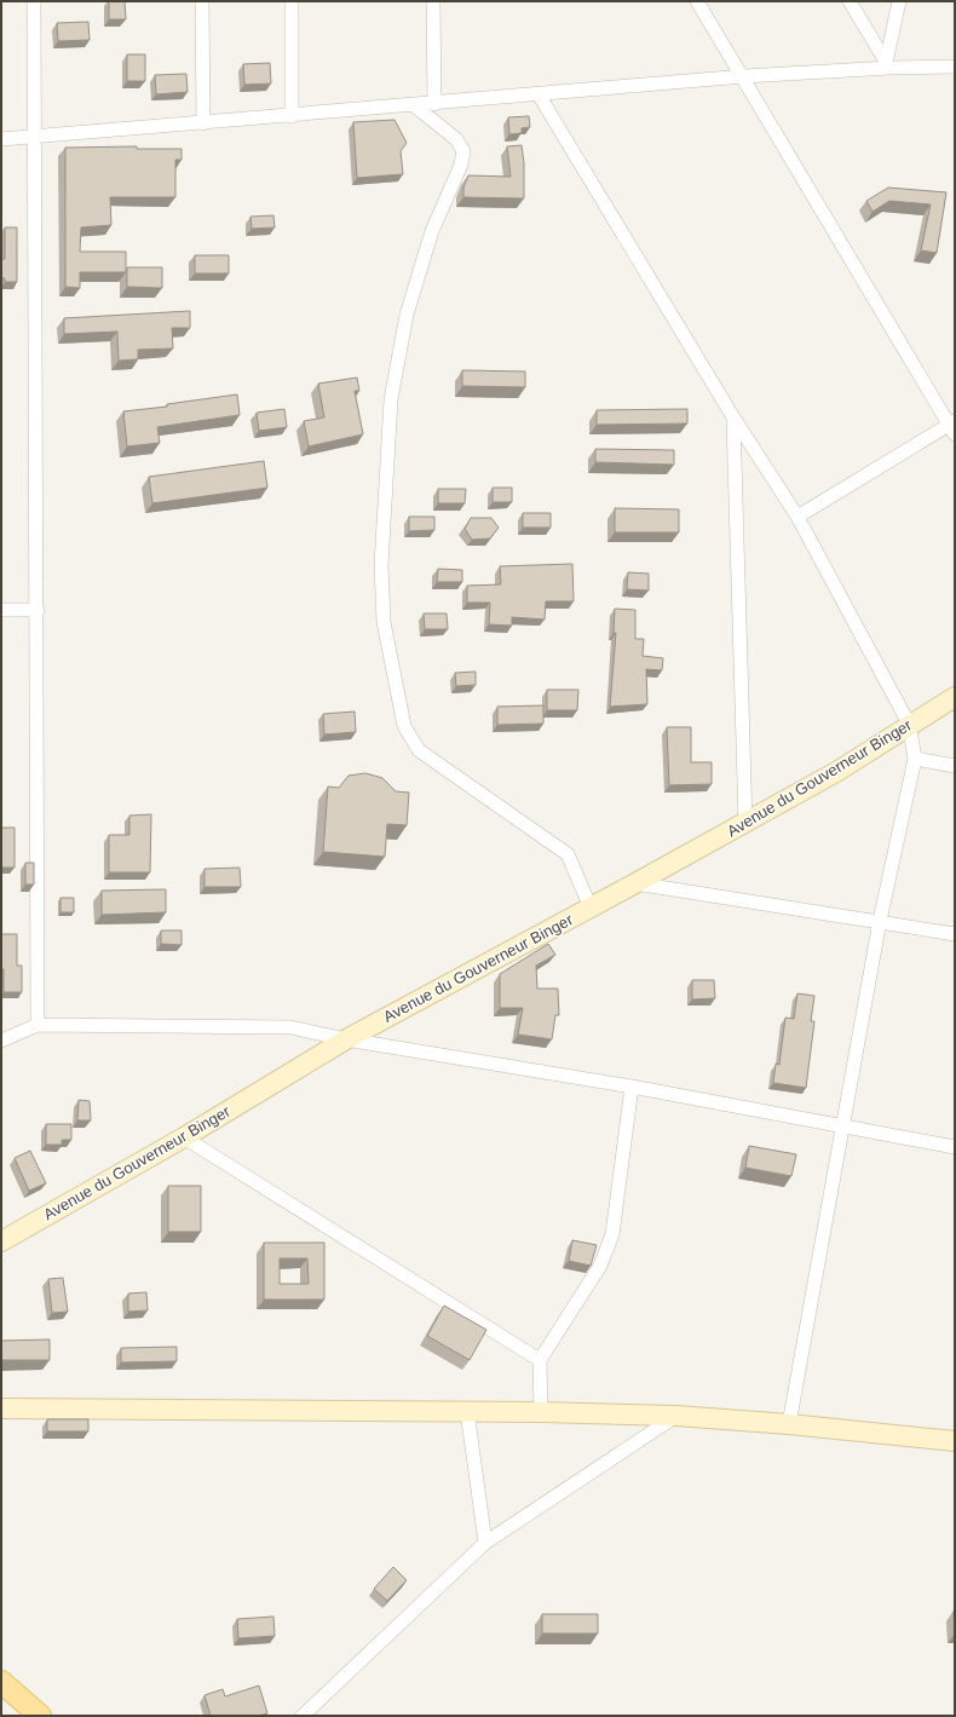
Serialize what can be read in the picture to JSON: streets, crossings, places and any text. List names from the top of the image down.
{
  "streets": {
    "main road": ["Avenue du Gouverneur Binger"]
  }
}
